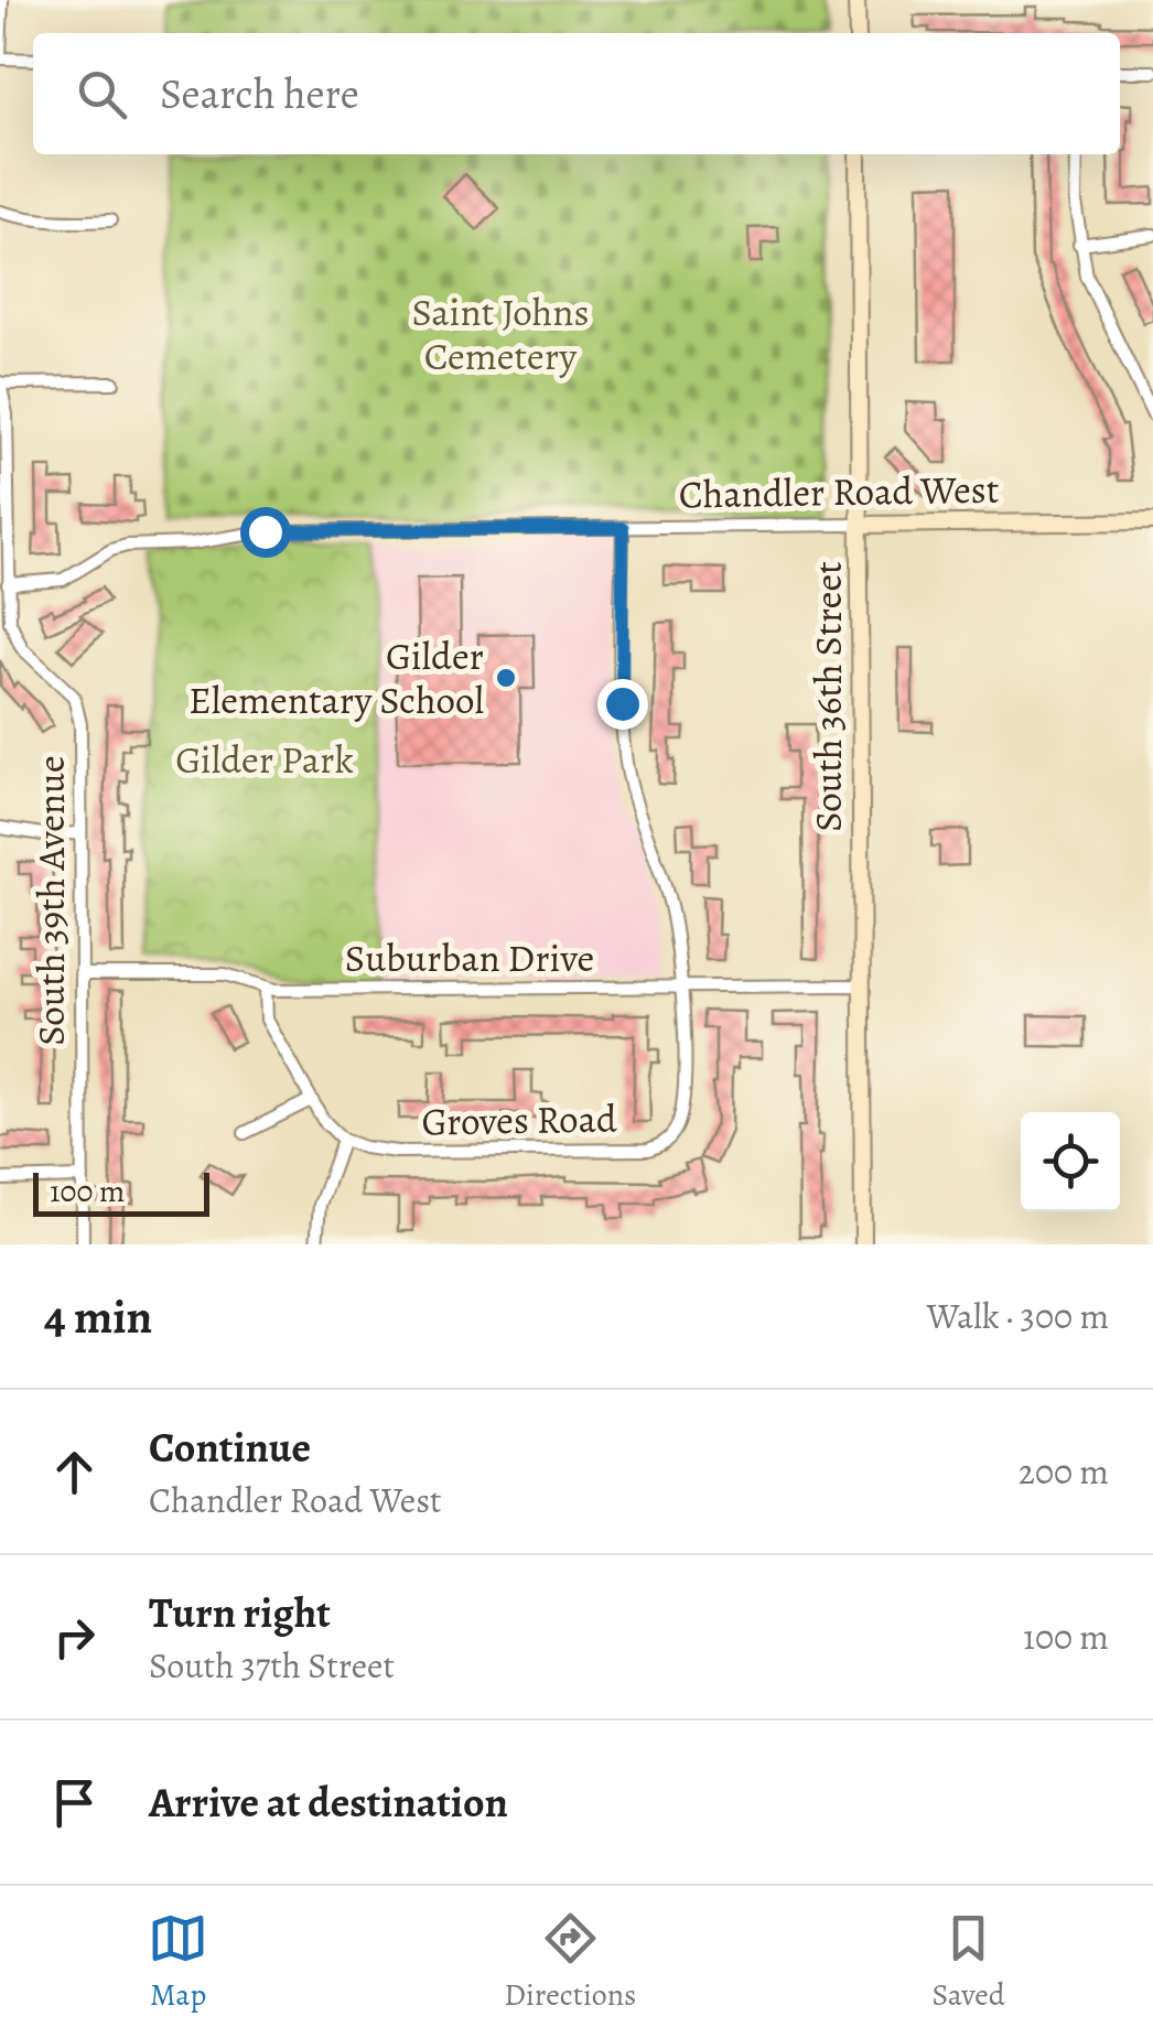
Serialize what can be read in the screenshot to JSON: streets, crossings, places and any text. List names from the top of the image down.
{
  "streets": {
    "main road": ["Chandler Road West", "South 36th Street"],
    "street": ["South 39th Avenue", "Suburban Drive", "Groves Road"]
  },
  "crossings": [
    ["Chandler Road West", "South 36th Street"],
    ["Chandler Road West", "South 39th Avenue"],
    ["Chandler Road West", "Groves Road"],
    ["South 36th Street", "Suburban Drive"],
    ["South 39th Avenue", "Suburban Drive"],
    ["Suburban Drive", "Groves Road"]
  ],
  "parks": ["Saint Johns Cemetery", "Gilder Park"],
  "places": ["Gilder Elementary School"],
  "scale_bar": "100 m",
  "page": {
    "search": "Search here",
    "scale": "100 m",
    "heading": ["4 min", "Walk · 300 m"],
    "list": [
      ["Continue", "Chandler Road West", "200 m"],
      ["Turn right", "South 37th Street", "100 m"],
      "Arrive at destination"
    ],
    "nav": ["Map", "Directions", "Saved"]
  }
}
